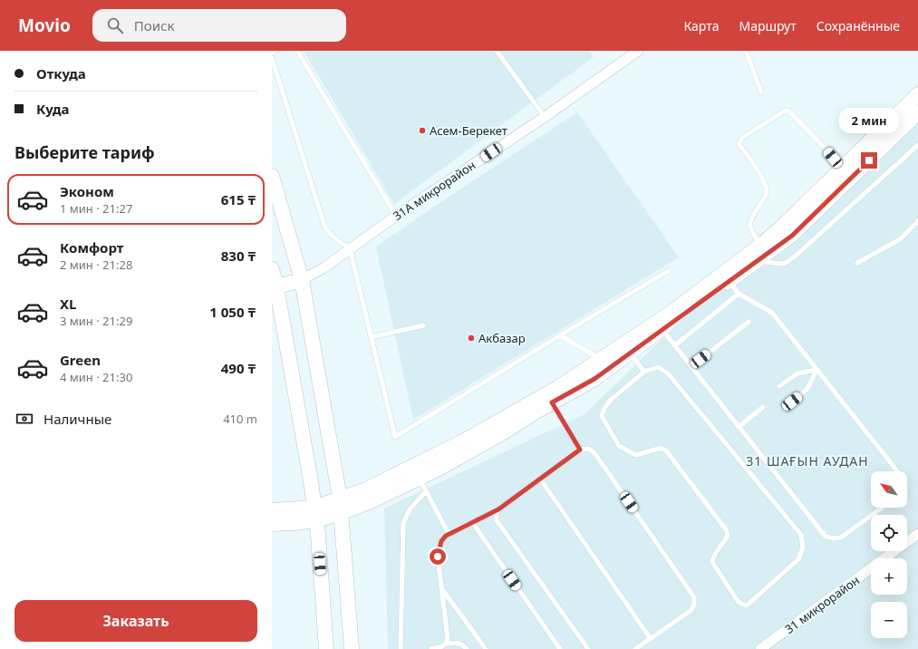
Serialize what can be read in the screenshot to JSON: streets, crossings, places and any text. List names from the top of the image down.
{
  "streets": {
    "street": ["31А микрорайон", "31 микрорайон"]
  },
  "districts": ["31 ШАҒЫН АУДАН"],
  "places": ["Асем-Берекет", "Акбазар"],
  "north": "top left",
  "page": {
    "header": "Movio",
    "search": "Поиск",
    "nav": ["Карта", "Маршрут", "Сохранённые"],
    "banner": ["Откуда", "Куда"],
    "bubble": "2 мин",
    "heading": "Выберите тариф",
    "list": [
      {
        "name": "Эконом",
        "note": "1 мин · 21:27",
        "value": "615 ₸"
      },
      {
        "name": "Комфорт",
        "note": "2 мин · 21:28",
        "value": "830 ₸"
      },
      {
        "name": "XL",
        "note": "3 мин · 21:29",
        "value": "1 050 ₸"
      },
      {
        "name": "Green",
        "note": "4 мин · 21:30",
        "value": "490 ₸"
      }
    ],
    "pay": ["Наличные", "410 m"],
    "map_buttons": ["+", "−"],
    "buttons": "Заказать"
  }
}
